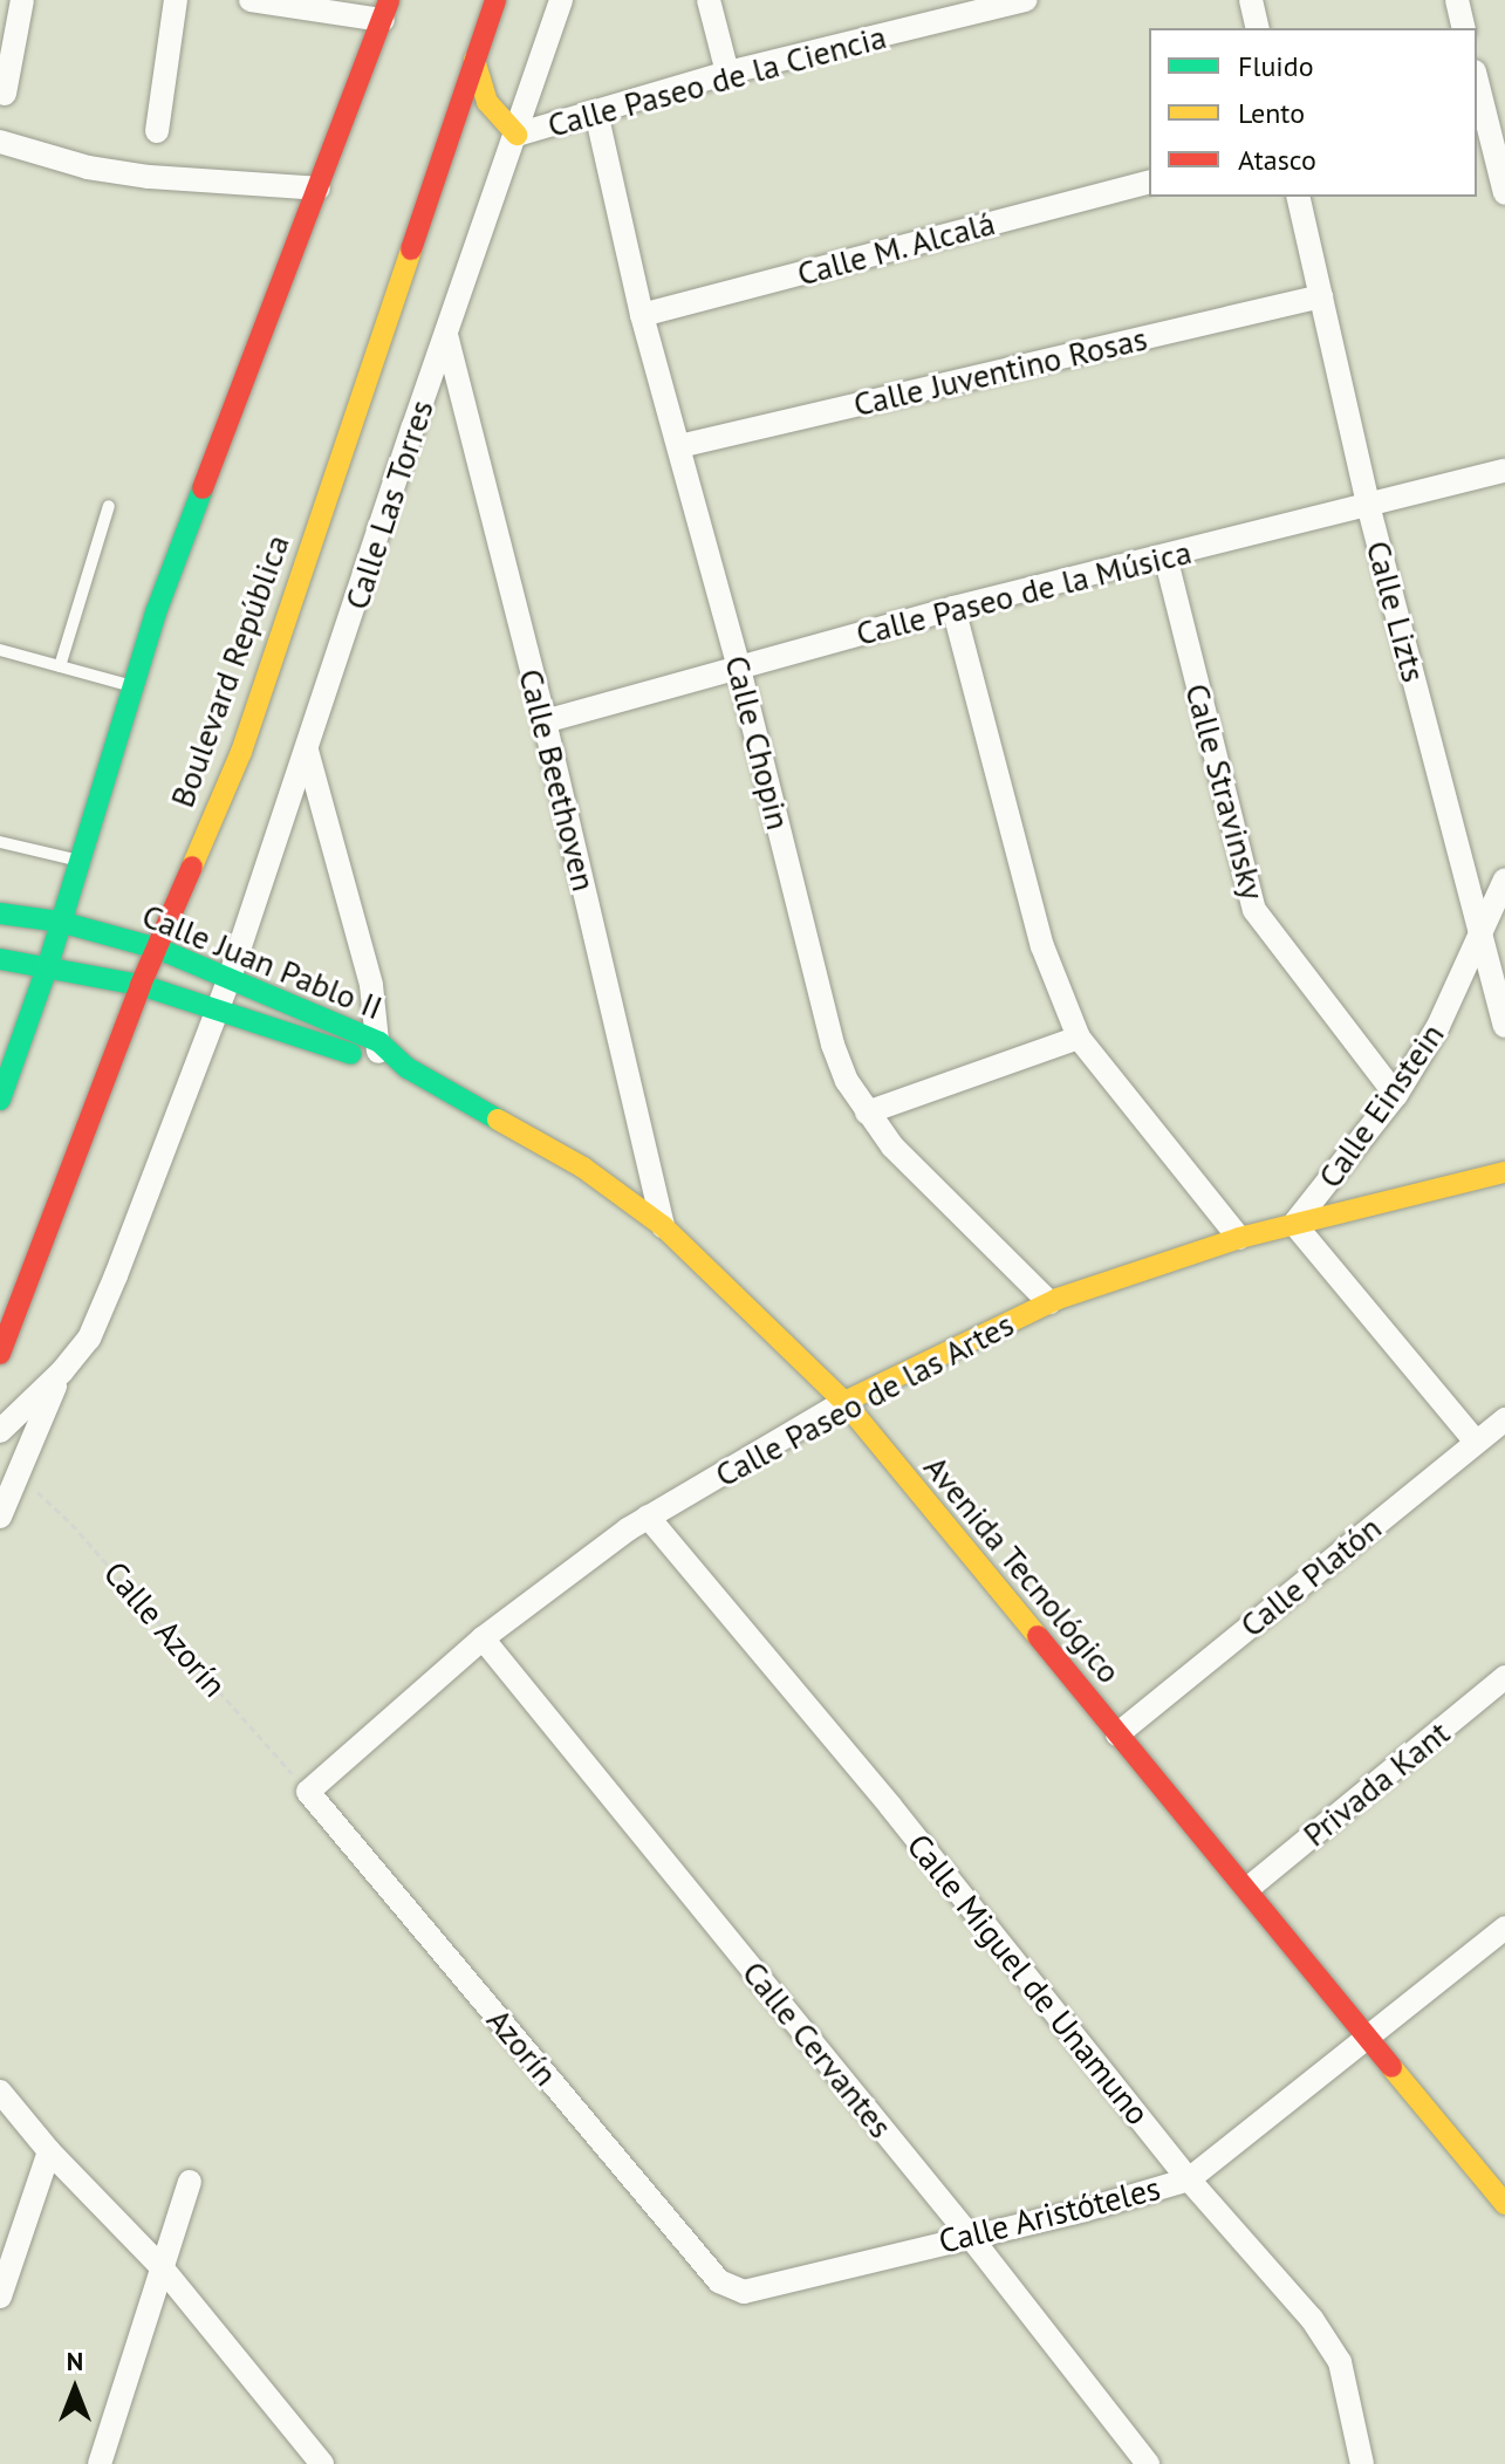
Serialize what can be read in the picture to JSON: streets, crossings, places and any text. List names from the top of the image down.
{
  "streets": {
    "main road": [
      "Boulevard República",
      "Calle Juan Pablo II",
      "Calle Paseo de las Artes",
      "Avenida Tecnológico"
    ],
    "street": [
      "Calle Paseo de la Ciencia",
      "Calle M. Alcalá",
      "Calle Juventino Rosas",
      "Calle Las Torres",
      "Calle Paseo de la Música",
      "Calle Lizts",
      "Calle Chopin",
      "Calle Beethoven",
      "Calle Stravinsky",
      "Calle Einstein",
      "Calle Platón",
      "Privada Kant",
      "Calle Miguel de Unamuno",
      "Azorín",
      "Calle Cervantes",
      "Calle Aristóteles"
    ],
    "path": ["Calle Azorín"]
  },
  "crossings": [
    ["Calle Paseo de la Ciencia", "Calle Las Torres"],
    ["Calle Paseo de la Ciencia", "Calle Chopin"],
    ["Calle M. Alcalá", "Calle Chopin"],
    ["Calle Juventino Rosas", "Calle Lizts"],
    ["Calle Juventino Rosas", "Calle Chopin"],
    ["Calle Las Torres", "Calle Beethoven"],
    ["Calle Las Torres", "Calle Juan Pablo II"],
    ["Calle Paseo de la Música", "Calle Lizts"],
    ["Calle Paseo de la Música", "Calle Chopin"],
    ["Calle Paseo de la Música", "Calle Beethoven"],
    ["Calle Paseo de la Música", "Calle Stravinsky"],
    ["Calle Lizts", "Calle Einstein"],
    ["Boulevard República", "Calle Juan Pablo II"],
    ["Calle Chopin", "Calle Paseo de las Artes"],
    ["Calle Beethoven", "Avenida Tecnológico"],
    ["Calle Stravinsky", "Calle Einstein"],
    ["Calle Juan Pablo II", "Avenida Tecnológico"],
    ["Calle Einstein", "Calle Paseo de las Artes"],
    ["Calle Paseo de las Artes", "Avenida Tecnológico"],
    ["Calle Paseo de las Artes", "Calle Azorín"],
    ["Calle Paseo de las Artes", "Calle Miguel de Unamuno"],
    ["Calle Paseo de las Artes", "Azorín"],
    ["Calle Paseo de las Artes", "Calle Cervantes"],
    ["Avenida Tecnológico", "Calle Platón"],
    ["Avenida Tecnológico", "Privada Kant"],
    ["Avenida Tecnológico", "Calle Aristóteles"],
    ["Calle Azorín", "Azorín"],
    ["Calle Miguel de Unamuno", "Calle Aristóteles"],
    ["Azorín", "Calle Aristóteles"],
    ["Calle Cervantes", "Calle Aristóteles"]
  ],
  "legend": ["Fluido", "Lento", "Atasco"],
  "north": "top"
}
